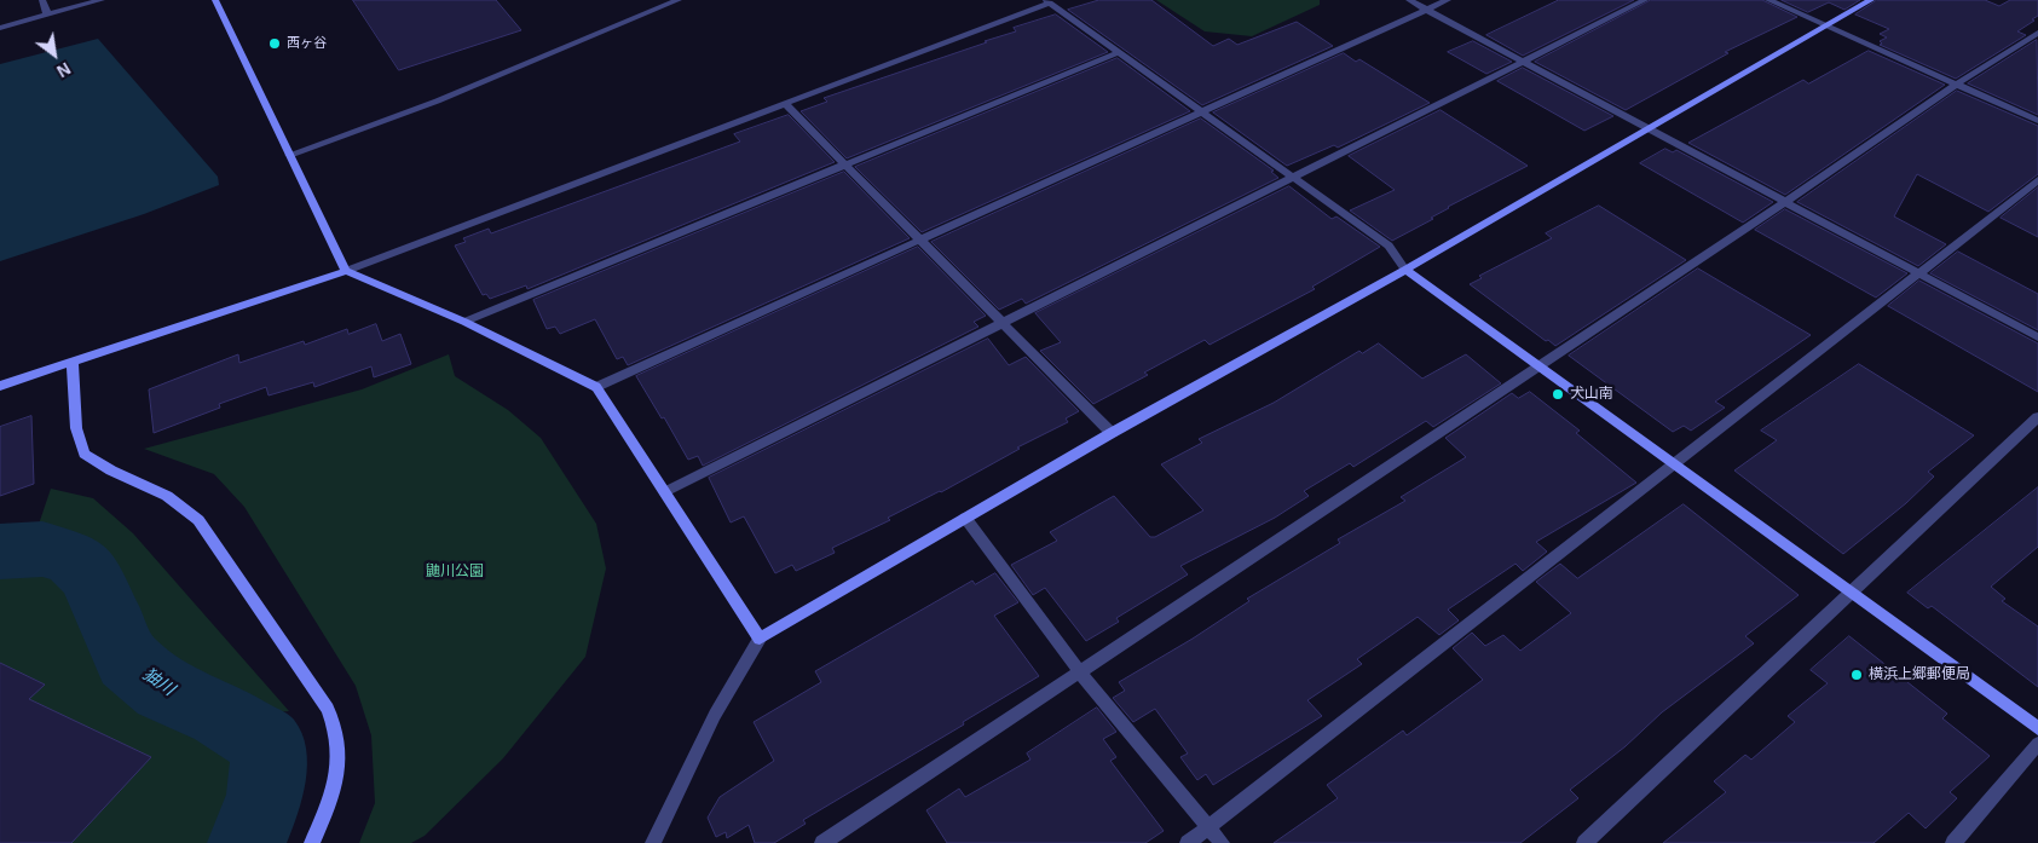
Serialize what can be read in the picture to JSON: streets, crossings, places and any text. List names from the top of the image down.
{
  "water": ["㹨川"],
  "parks": ["鼬川公園"],
  "places": ["西ヶ谷", "犬山南", "横浜上郷郵便局"],
  "north": "bottom right"
}
